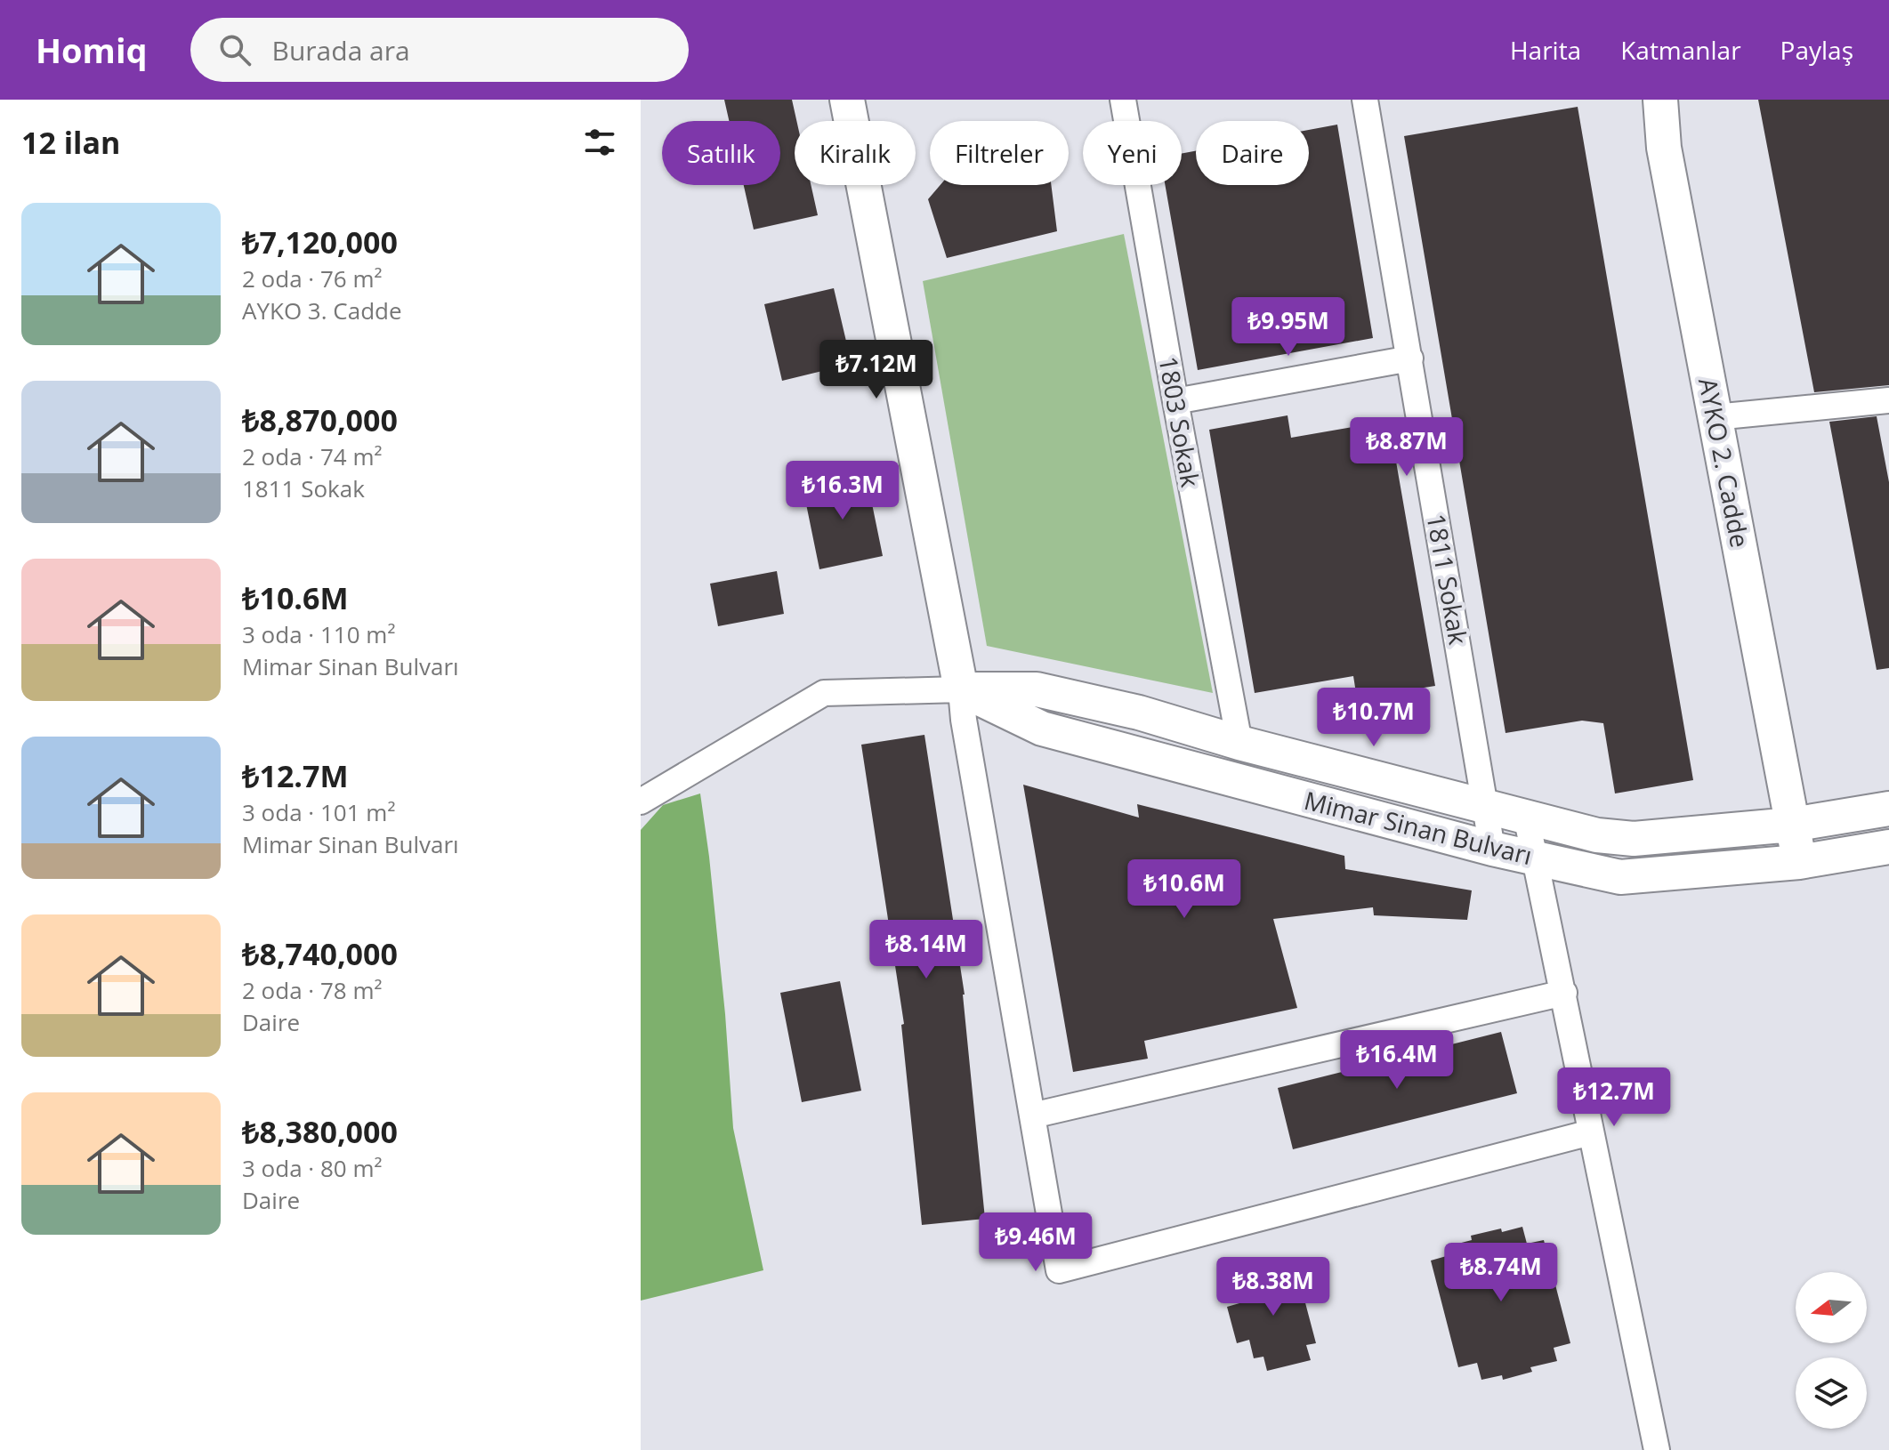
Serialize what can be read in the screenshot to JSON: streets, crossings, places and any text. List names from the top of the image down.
{
  "streets": {
    "street": [
      "1803 Sokak",
      "AYKO 2. Cadde",
      "1811 Sokak",
      "Mimar Sinan Bulvarı"
    ]
  },
  "crossings": [
    ["1803 Sokak", "Mimar Sinan Bulvarı"],
    ["AYKO 2. Cadde", "Mimar Sinan Bulvarı"],
    ["1811 Sokak", "Mimar Sinan Bulvarı"]
  ],
  "north": "left",
  "page": {
    "header": "Homiq",
    "search": "Burada ara",
    "nav": ["Harita", "Katmanlar", "Paylaş"],
    "heading": "12 ilan",
    "chip": [
      "Satılık",
      "Kiralık",
      "Filtreler",
      "Yeni",
      "Daire"
    ],
    "list": [
      {
        "name": "₺7,120,000",
        "note": "2 oda · 76 m² · AYKO 3. Cadde"
      },
      {
        "name": "₺8,870,000",
        "note": "2 oda · 74 m² · 1811 Sokak"
      },
      {
        "name": "₺10.6M",
        "note": "3 oda · 110 m² · Mimar Sinan Bulvarı"
      },
      {
        "name": "₺12.7M",
        "note": "3 oda · 101 m² · Mimar Sinan Bulvarı"
      },
      {
        "name": "₺8,740,000",
        "note": "2 oda · 78 m² · Daire"
      },
      {
        "name": "₺8,380,000",
        "note": "3 oda · 80 m² · Daire"
      }
    ],
    "price": [
      "₺9.95M",
      "₺7.12M",
      "₺8.87M",
      "₺16.3M",
      "₺10.7M",
      "₺10.6M",
      "₺8.14M",
      "₺16.4M",
      "₺12.7M",
      "₺9.46M",
      "₺8.74M",
      "₺8.38M"
    ]
  }
}
